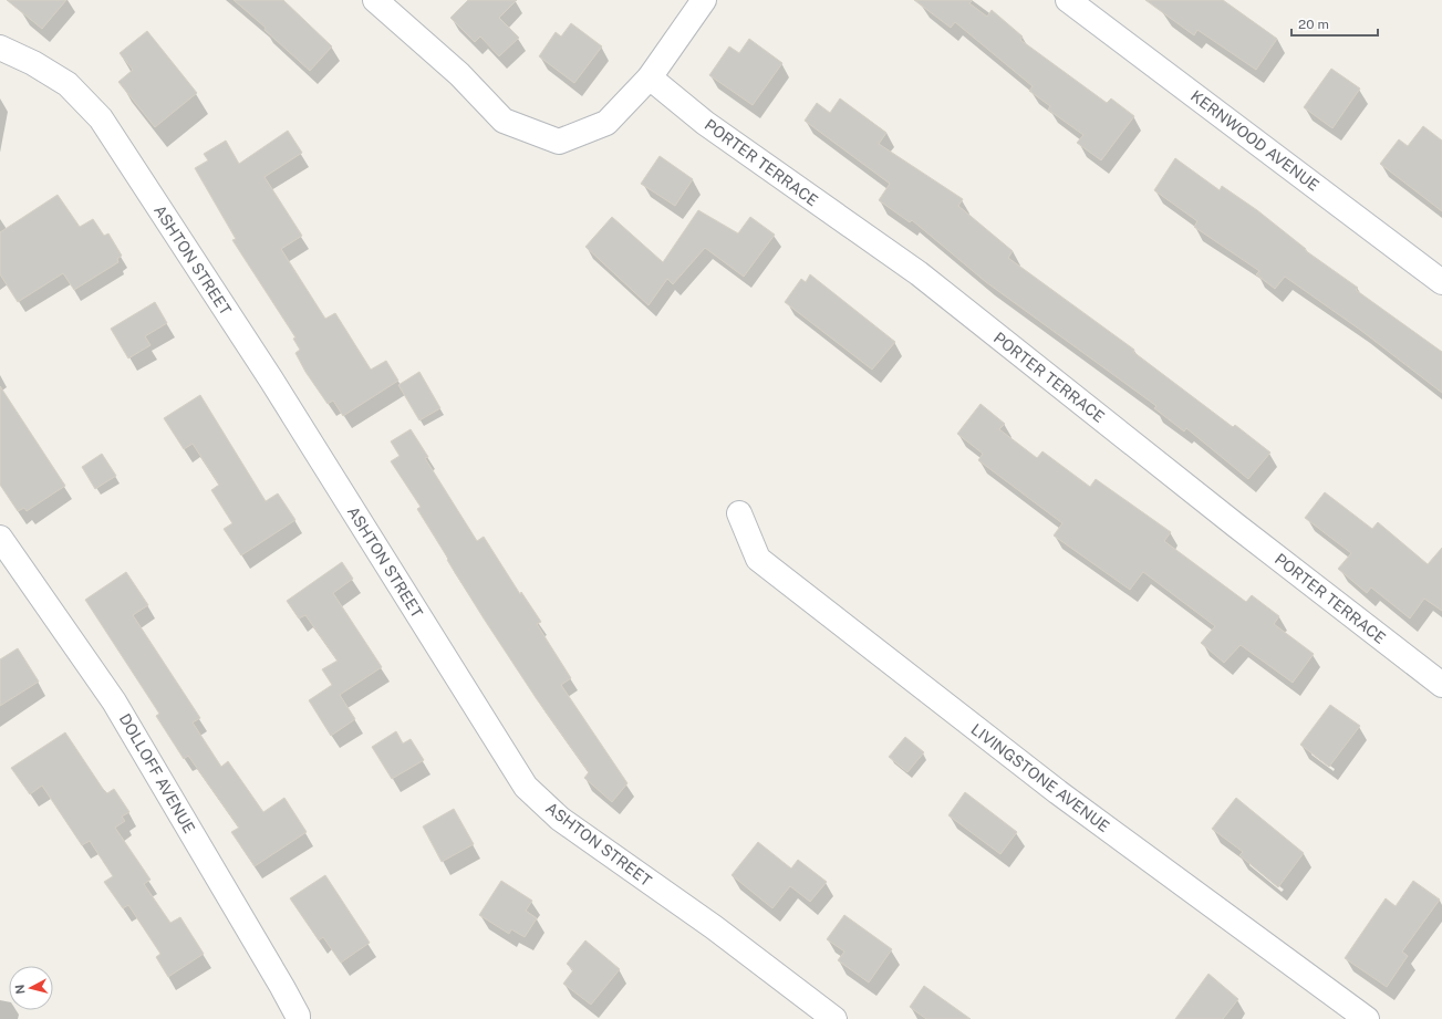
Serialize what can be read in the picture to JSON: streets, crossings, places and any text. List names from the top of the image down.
{
  "streets": {
    "street": [
      "KERNWOOD AVENUE",
      "PORTER TERRACE",
      "ASHTON STREET",
      "DOLLOFF AVENUE",
      "LIVINGSTONE AVENUE"
    ]
  },
  "scale_bar": "20 m",
  "north": "left"
}
